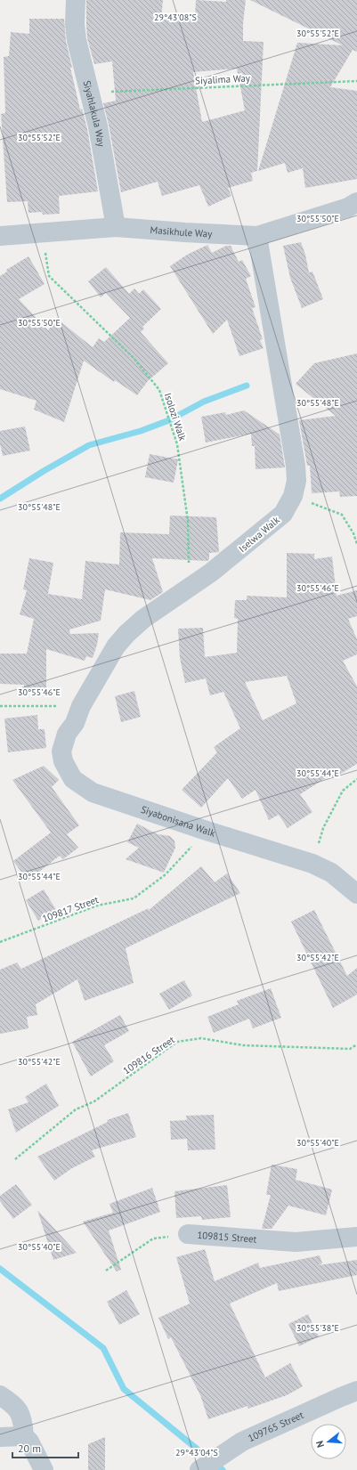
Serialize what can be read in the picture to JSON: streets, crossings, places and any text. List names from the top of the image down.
{
  "streets": {
    "street": [
      "Siyahlakula Way",
      "Masikhule Way",
      "Iselwa Walk",
      "Siyabonisana Walk",
      "109815 Street",
      "109765 Street"
    ],
    "path": [
      "Siyalima Way",
      "Isolozi Walk",
      "109817 Street",
      "109816 Street"
    ]
  },
  "crossings": [
    ["Siyalima Way", "Siyahlakula Way"],
    ["Siyahlakula Way", "Masikhule Way"],
    ["Masikhule Way", "Isolozi Walk"],
    ["Masikhule Way", "Iselwa Walk"],
    ["Isolozi Walk", "Iselwa Walk"],
    ["Iselwa Walk", "Siyabonisana Walk"],
    ["Siyabonisana Walk", "109817 Street"]
  ],
  "scale_bar": "20 m",
  "north": "left",
  "coordinates": [
    "29°43'08\"S",
    "30°55'52\"E",
    "30°55'50\"E",
    "30°55'48\"E",
    "30°55'46\"E",
    "30°55'44\"E",
    "30°55'42\"E",
    "30°55'40\"E",
    "30°55'38\"E",
    "29°43'04\"S"
  ]
}
